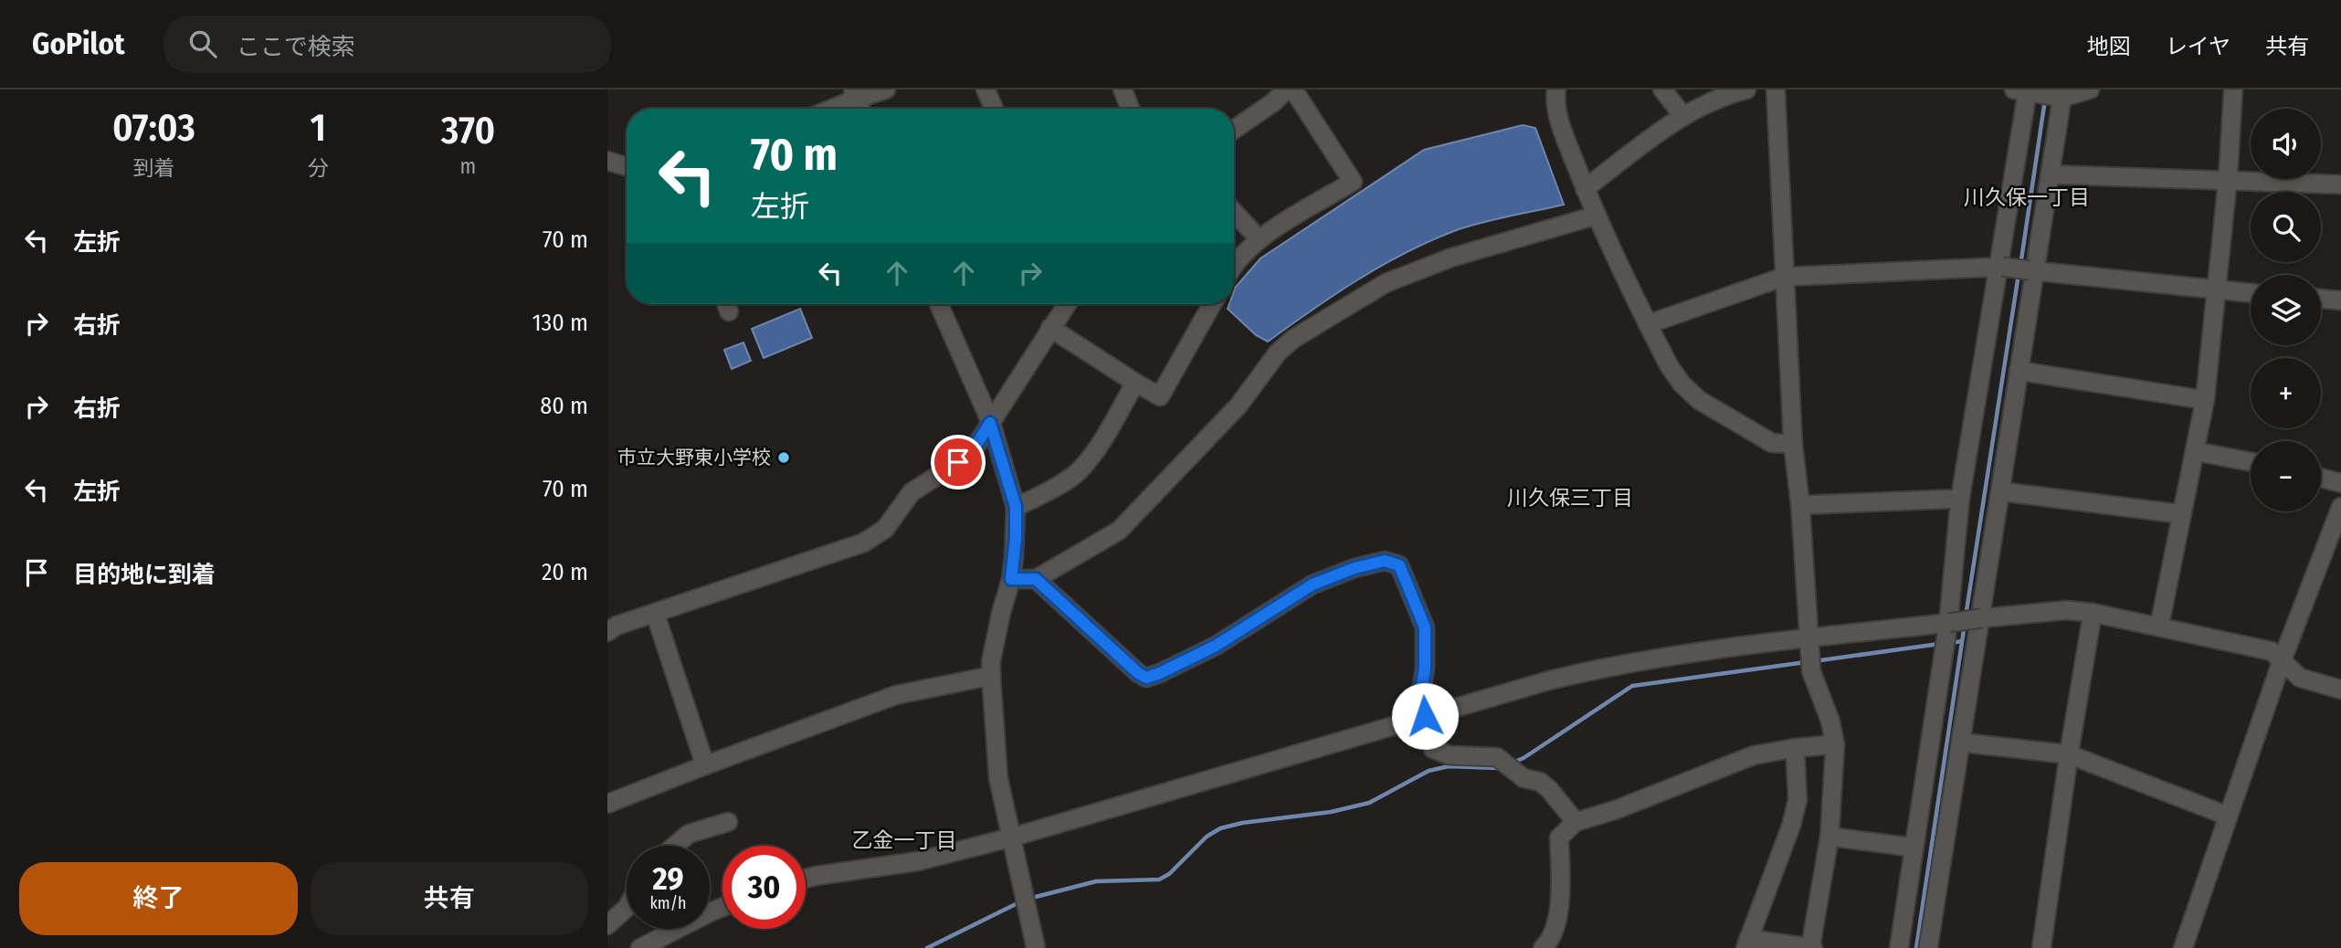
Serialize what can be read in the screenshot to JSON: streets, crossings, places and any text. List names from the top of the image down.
{
  "districts": ["川久保一丁目", "川久保三丁目", "乙金一丁目"],
  "places": ["市立大野東小学校"],
  "page": {
    "header": "GoPilot",
    "search": "ここで検索",
    "nav": ["地図", "レイヤ", "共有"],
    "eta": [
      "07:03",
      "到着",
      "1",
      "分",
      "370",
      "m"
    ],
    "map_buttons": ["+", "−"],
    "turn": ["70 m", "左折"],
    "list": [
      {
        "name": "左折",
        "value": "70 m"
      },
      {
        "name": "右折",
        "value": "130 m"
      },
      {
        "name": "右折",
        "value": "80 m"
      },
      {
        "name": "左折",
        "value": "70 m"
      },
      {
        "name": "目的地に到着",
        "value": "20 m"
      }
    ],
    "speed": "29 km/h",
    "limit": "30",
    "buttons": ["終了", "共有"]
  }
}
